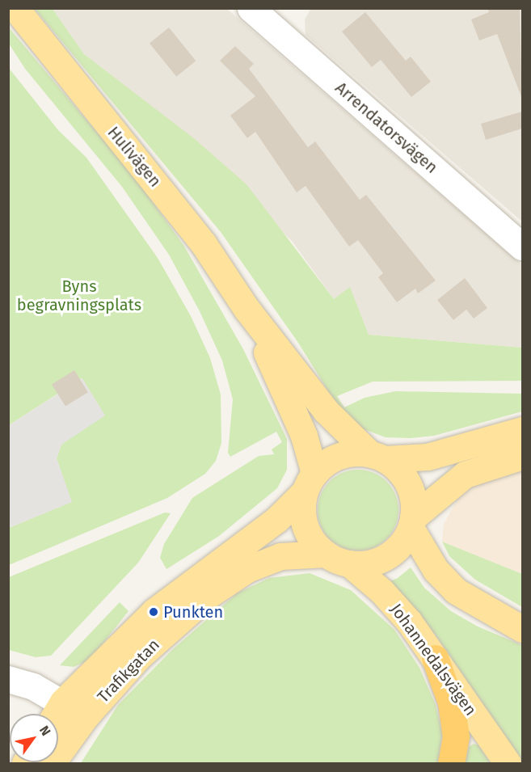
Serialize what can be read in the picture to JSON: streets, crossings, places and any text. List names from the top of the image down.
{
  "streets": {
    "main road": ["Hulivägen", "Johannedalsvägen", "Trafikgatan"],
    "street": ["Arrendatorsvägen"]
  },
  "crossings": [
    ["Hulivägen", "Johannedalsvägen"],
    ["Hulivägen", "Trafikgatan"],
    ["Johannedalsvägen", "Trafikgatan"]
  ],
  "parks": ["Byns begravningsplats"],
  "places": ["Punkten"],
  "north": "top right"
}
